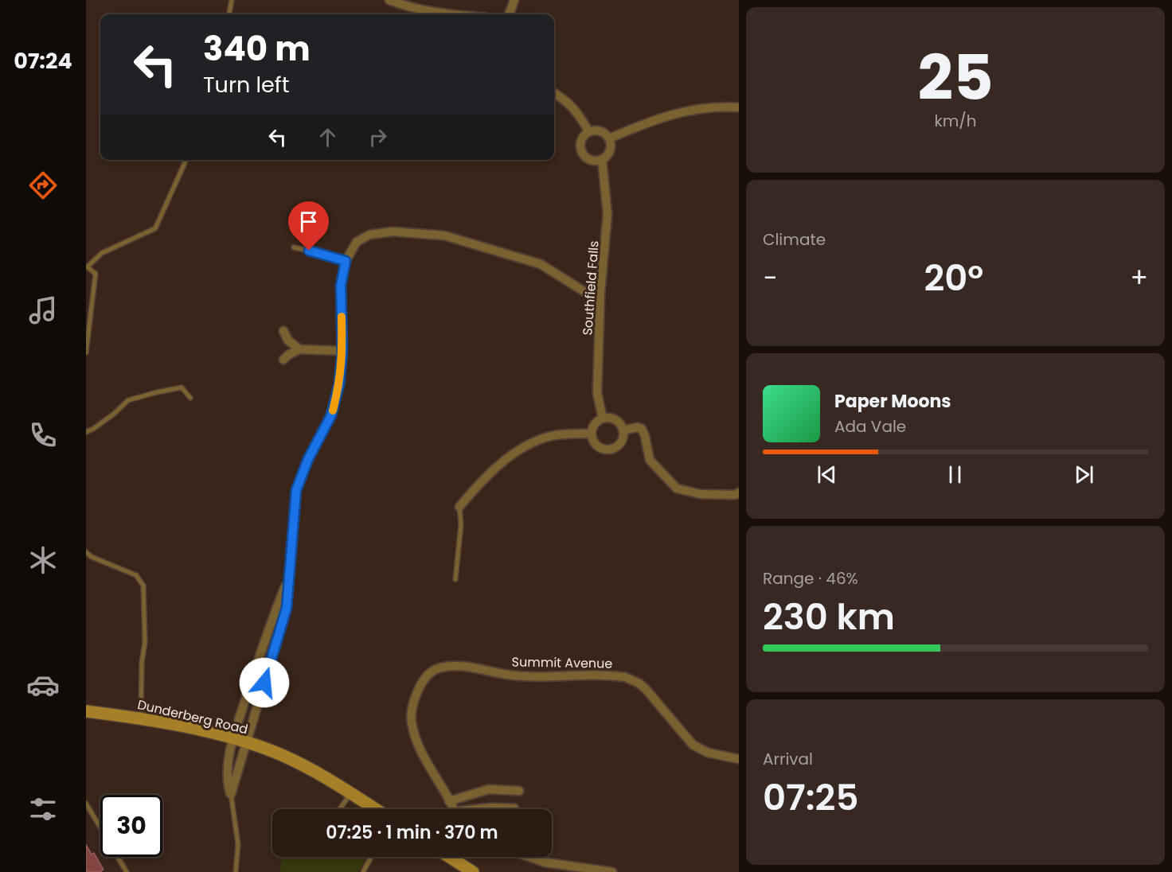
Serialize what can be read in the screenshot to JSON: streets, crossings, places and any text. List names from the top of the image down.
{
  "streets": {
    "street": ["Southfield Falls", "Summit Avenue", "Dunderberg Road"]
  },
  "page": {
    "tabs": "07:24",
    "tile": [
      ["25", "km/h"],
      "Climate",
      ["Range · 46%", "230 km"],
      ["Arrival", "07:25"]
    ],
    "turn": ["340 m", "Turn left"],
    "heat": ["−", "20°", "+"],
    "song": ["Paper Moons", "Ada Vale"],
    "limit": "30",
    "trip": "07:25 · 1 min · 370 m"
  }
}
